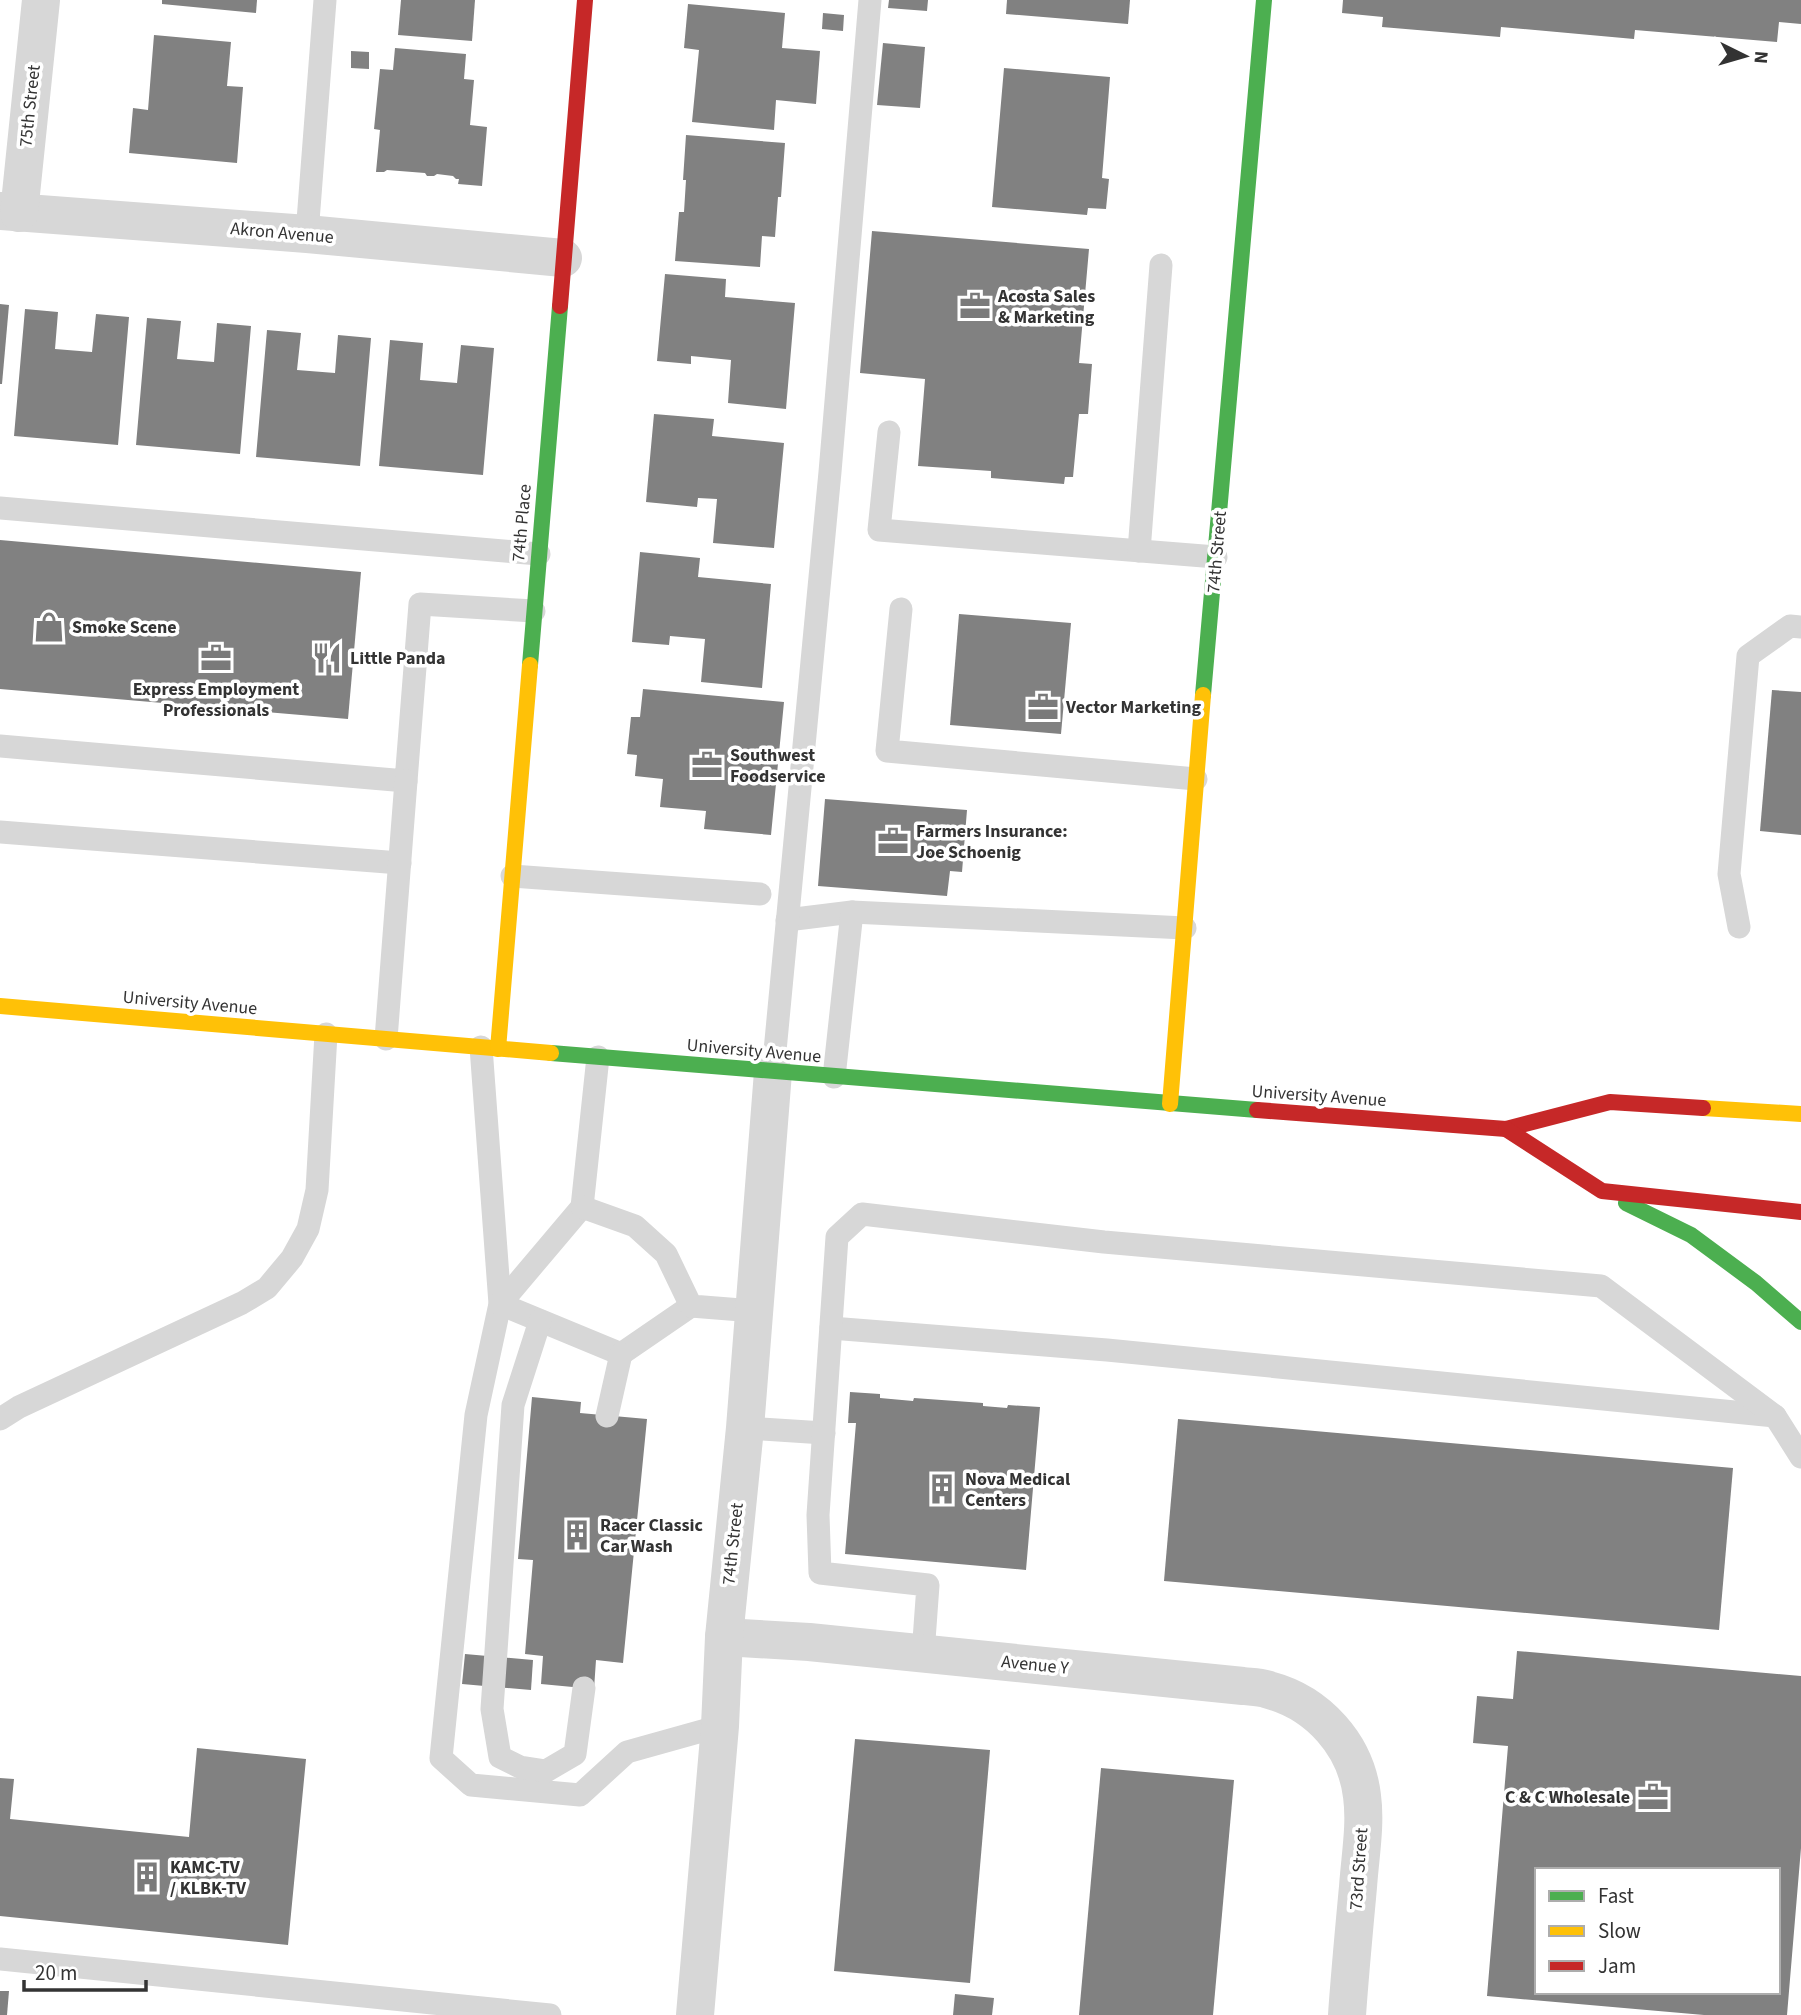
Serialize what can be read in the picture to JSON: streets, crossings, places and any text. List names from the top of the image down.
{
  "streets": {
    "main road": ["74th Place", "74th Street", "University Avenue"],
    "street": [
      "75th Street",
      "Akron Avenue",
      "Avenue Y",
      "73rd Street"
    ]
  },
  "crossings": [
    ["75th Street", "Akron Avenue"],
    ["Akron Avenue", "74th Place"],
    ["74th Place", "University Avenue"],
    ["74th Street", "University Avenue"],
    ["74th Street", "Avenue Y"],
    ["Avenue Y", "73rd Street"]
  ],
  "places": {
    "office": [
      "Acosta Sales & Marketing",
      "Express Employment Professionals",
      "Vector Marketing",
      "Southwest Foodservice",
      "Farmers Insurance: Joe Schoenig",
      "C & C Wholesale"
    ],
    "shop": ["Smoke Scene"],
    "restaurant": ["Little Panda"],
    "building": ["Nova Medical Centers", "Racer Classic Car Wash", "KAMC-TV / KLBK-TV"]
  },
  "legend": ["Fast", "Slow", "Jam"],
  "scale_bar": "20 m",
  "north": "right"
}
